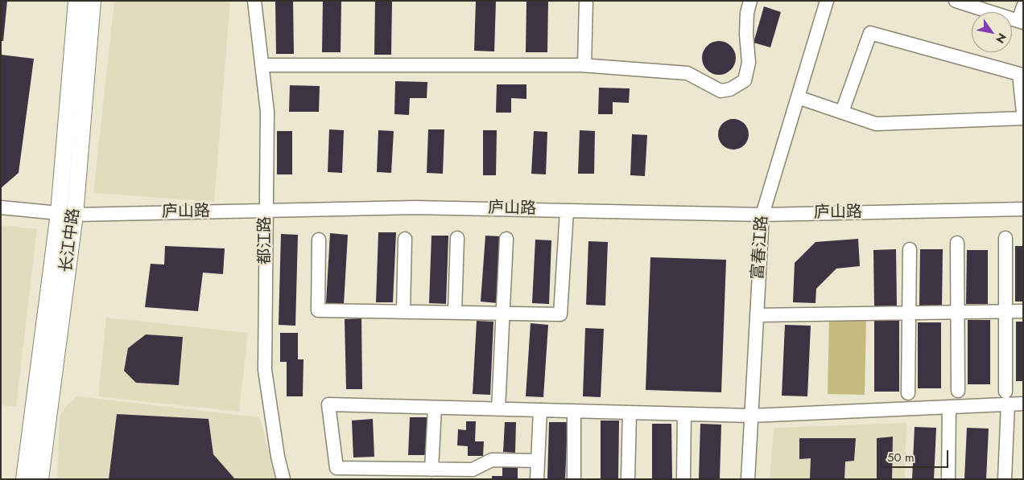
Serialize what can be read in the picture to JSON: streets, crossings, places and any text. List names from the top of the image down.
{
  "streets": {
    "main road": ["长江中路"],
    "street": ["庐山路", "都江路", "富春江路"]
  },
  "crossings": [
    ["庐山路", "长江中路"],
    ["庐山路", "都江路"],
    ["庐山路", "富春江路"]
  ],
  "scale_bar": "50 m",
  "north": "bottom right"
}
